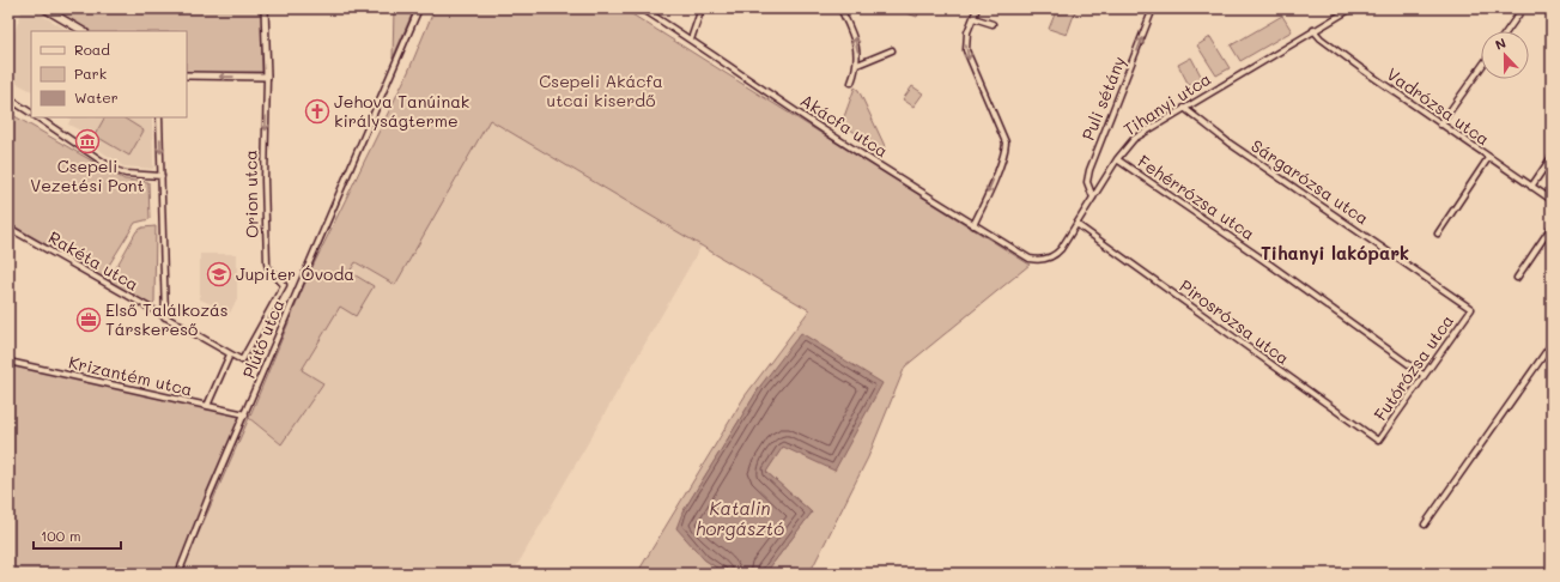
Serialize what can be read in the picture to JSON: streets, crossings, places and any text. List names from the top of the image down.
{
  "streets": {
    "street": [
      "Puli sétány",
      "Tihanyi utca",
      "Vadrózsa utca",
      "Akácfa utca",
      "Sárgarózsa utca",
      "Orion utca",
      "Fehérrózsa utca",
      "Rakéta utca",
      "Pirosrózsa utca",
      "Plútó utca",
      "Futórózsa utca",
      "Krizantém utca"
    ]
  },
  "crossings": [
    ["Puli sétány", "Tihanyi utca"],
    ["Tihanyi utca", "Vadrózsa utca"],
    ["Tihanyi utca", "Akácfa utca"],
    ["Tihanyi utca", "Sárgarózsa utca"],
    ["Tihanyi utca", "Fehérrózsa utca"],
    ["Tihanyi utca", "Pirosrózsa utca"],
    ["Sárgarózsa utca", "Futórózsa utca"],
    ["Orion utca", "Rakéta utca"],
    ["Fehérrózsa utca", "Futórózsa utca"],
    ["Pirosrózsa utca", "Futórózsa utca"],
    ["Plútó utca", "Krizantém utca"]
  ],
  "one_way": ["Puli sétány", "Orion utca"],
  "districts": ["Tihanyi lakópark"],
  "water": ["Katalin horgásztó"],
  "parks": ["Csepeli Akácfa utcai kiserdő"],
  "places": {
    "church": ["Jehova Tanúinak királyságterme"],
    "museum": ["Csepeli Vezetési Pont"],
    "school or university": ["Jupiter Óvoda"],
    "office": ["Első Találkozás Társkereső"]
  },
  "legend": ["Road", "Park", "Water"],
  "scale_bar": "100 m",
  "north": "top"
}
